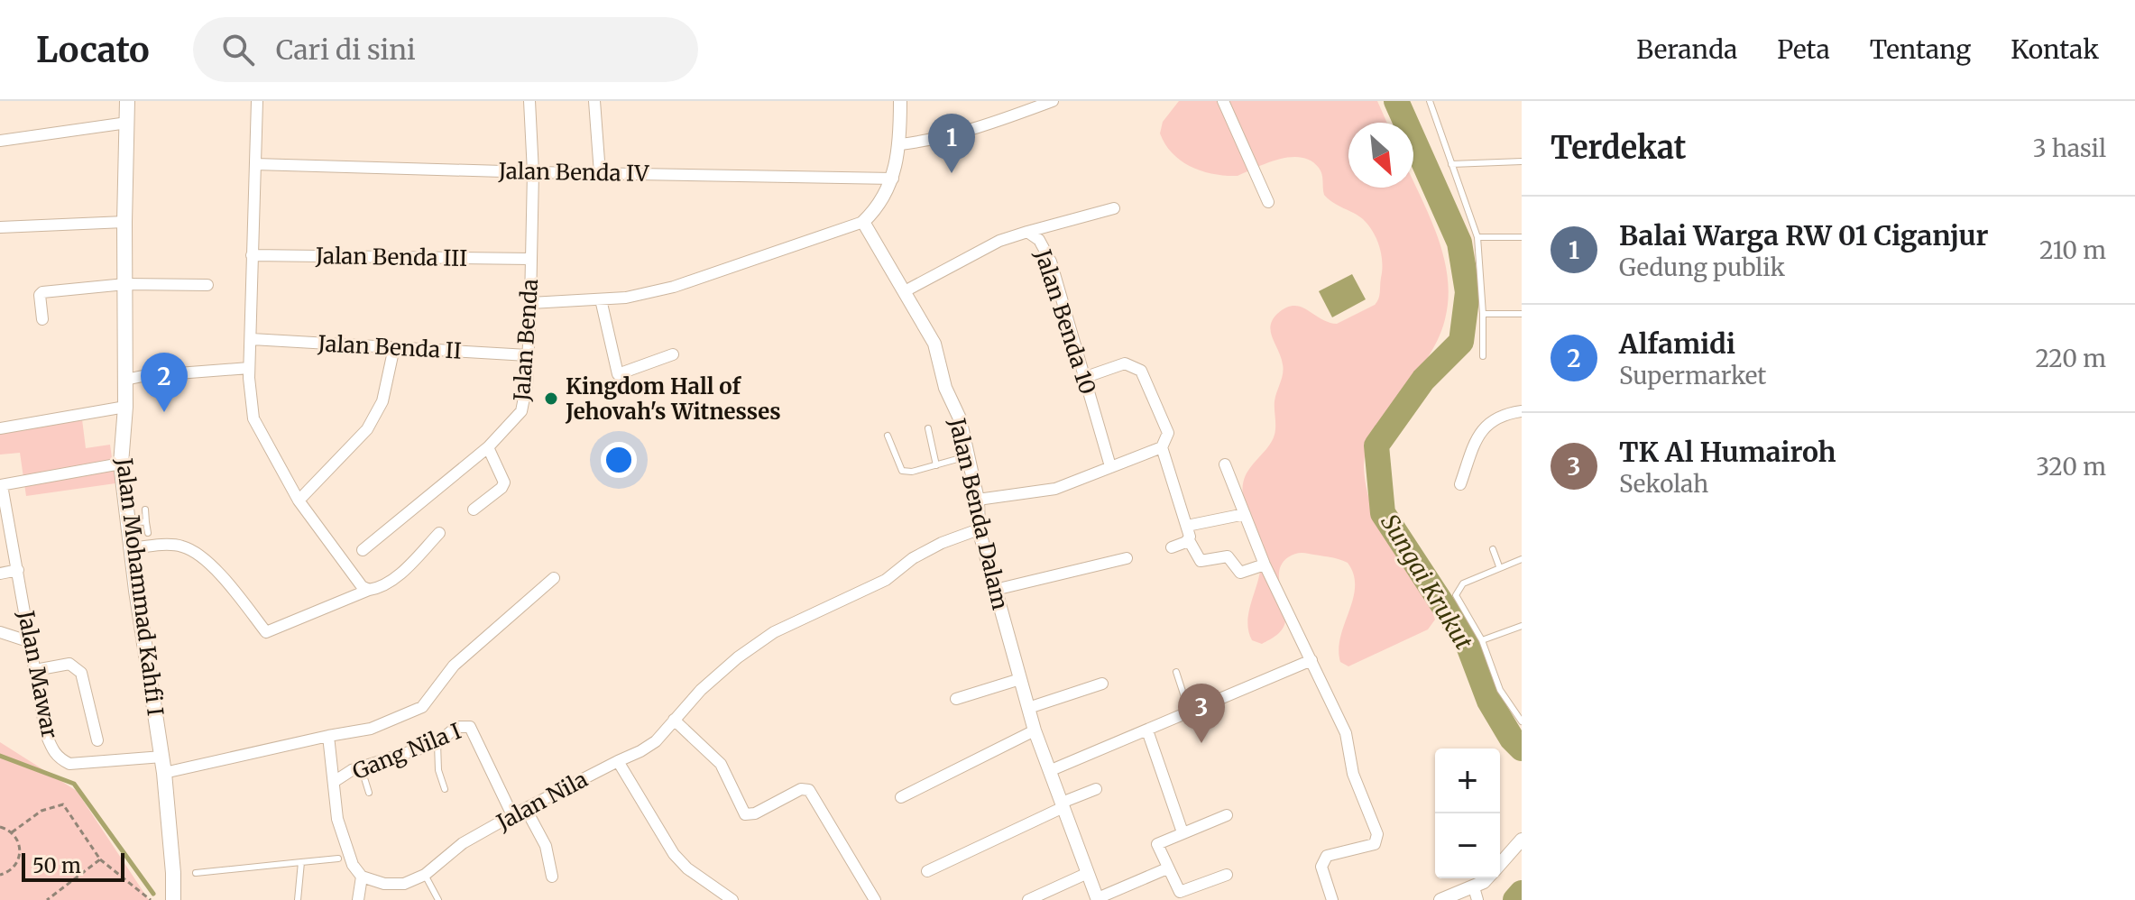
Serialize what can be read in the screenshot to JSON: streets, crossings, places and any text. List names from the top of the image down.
{
  "streets": {
    "main road": ["Jalan Mohammad Kahfi I"],
    "street": [
      "Jalan Benda IV",
      "Jalan Benda III",
      "Jalan Benda 10",
      "Jalan Benda",
      "Jalan Benda II",
      "Jalan Benda Dalam",
      "Jalan Mawar",
      "Gang Nila I",
      "Jalan Nila"
    ]
  },
  "crossings": [
    ["Jalan Benda IV", "Jalan Benda"],
    ["Jalan Benda III", "Jalan Benda"],
    ["Jalan Benda 10", "Jalan Benda Dalam"],
    ["Jalan Benda", "Jalan Benda II"],
    ["Jalan Benda Dalam", "Jalan Nila"],
    ["Jalan Mohammad Kahfi I", "Jalan Mawar"],
    ["Gang Nila I", "Jalan Nila"]
  ],
  "water": ["Sungai Krukut"],
  "places": ["Kingdom Hall of Jehovah's Witnesses"],
  "scale_bar": "50 m",
  "north": "bottom right",
  "page": {
    "header": "Locato",
    "search": "Cari di sini",
    "nav": [
      "Beranda",
      "Peta",
      "Tentang",
      "Kontak"
    ],
    "heading": ["Terdekat", "3 hasil"],
    "pins": ["1", "2", "3"],
    "list": [
      {
        "mark": "1",
        "name": "Balai Warga RW 01 Ciganjur",
        "note": "Gedung publik",
        "value": "210 m"
      },
      {
        "mark": "2",
        "name": "Alfamidi",
        "note": "Supermarket",
        "value": "220 m"
      },
      {
        "mark": "3",
        "name": "TK Al Humairoh",
        "note": "Sekolah",
        "value": "320 m"
      }
    ],
    "map_buttons": ["+", "−"],
    "scale": "50 m"
  }
}
